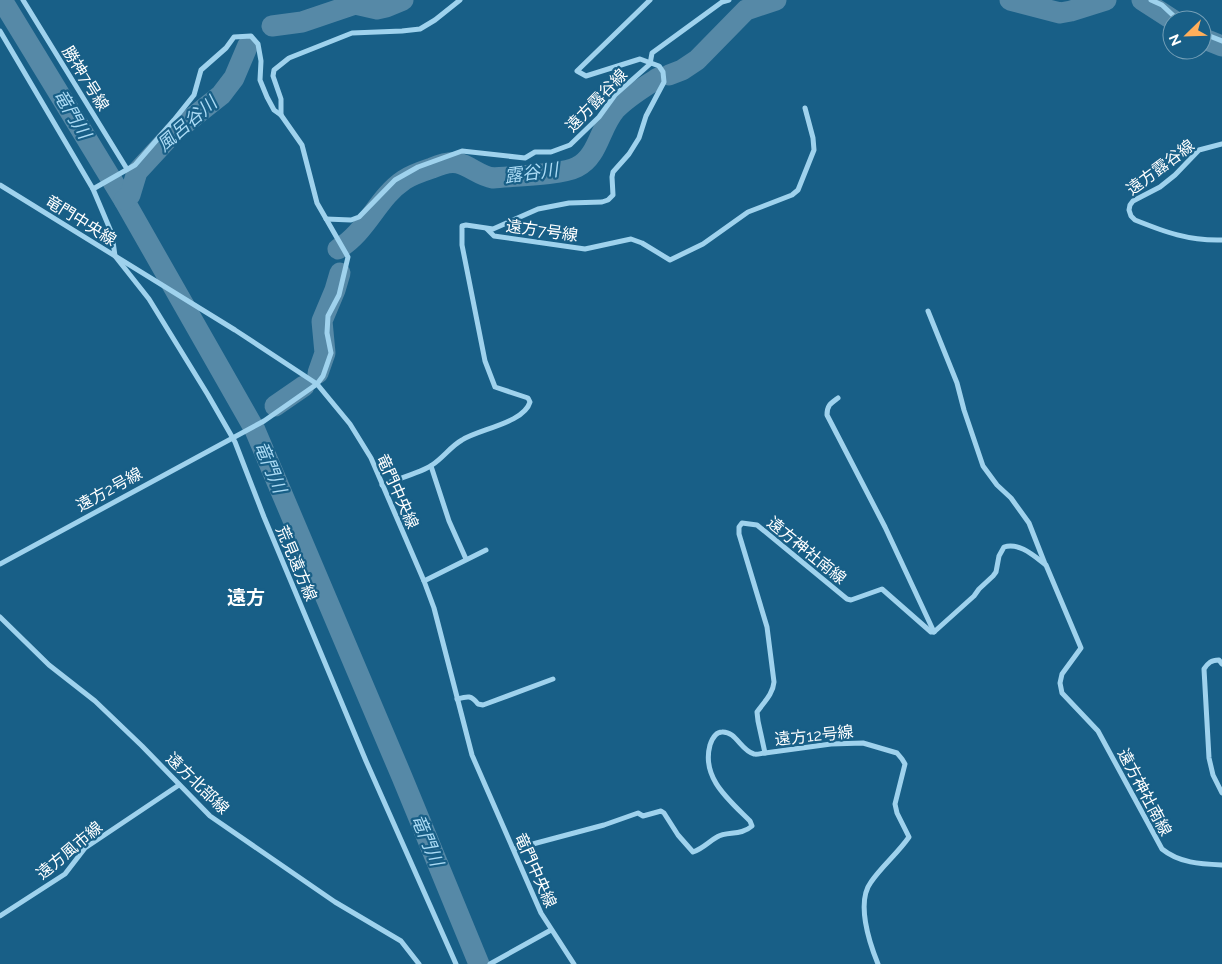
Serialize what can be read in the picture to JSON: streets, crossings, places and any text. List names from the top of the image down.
{
  "streets": {
    "street": [
      "勝神7号線",
      "遠方露谷線",
      "竜門中央線",
      "遠方7号線",
      "遠方2号線",
      "遠方神社南線",
      "荒見遠方線",
      "遠方12号線",
      "遠方北部線",
      "遠方風市線"
    ]
  },
  "crossings": [
    ["竜門中央線", "遠方7号線"],
    ["竜門中央線", "遠方2号線"],
    ["竜門中央線", "荒見遠方線"],
    ["遠方2号線", "荒見遠方線"],
    ["遠方神社南線", "遠方12号線"],
    ["遠方北部線", "遠方風市線"]
  ],
  "districts": ["遠方"],
  "water": ["竜門川", "風呂谷川", "露谷川"],
  "north": "bottom left"
}
